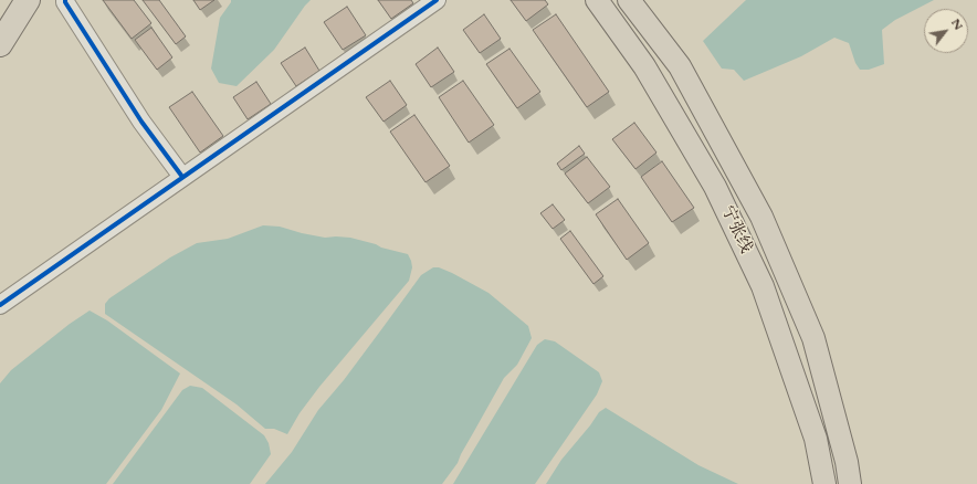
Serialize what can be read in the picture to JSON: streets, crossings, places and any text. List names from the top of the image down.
{
  "streets": {
    "main road": ["宁张线"]
  },
  "north": "top right"
}
